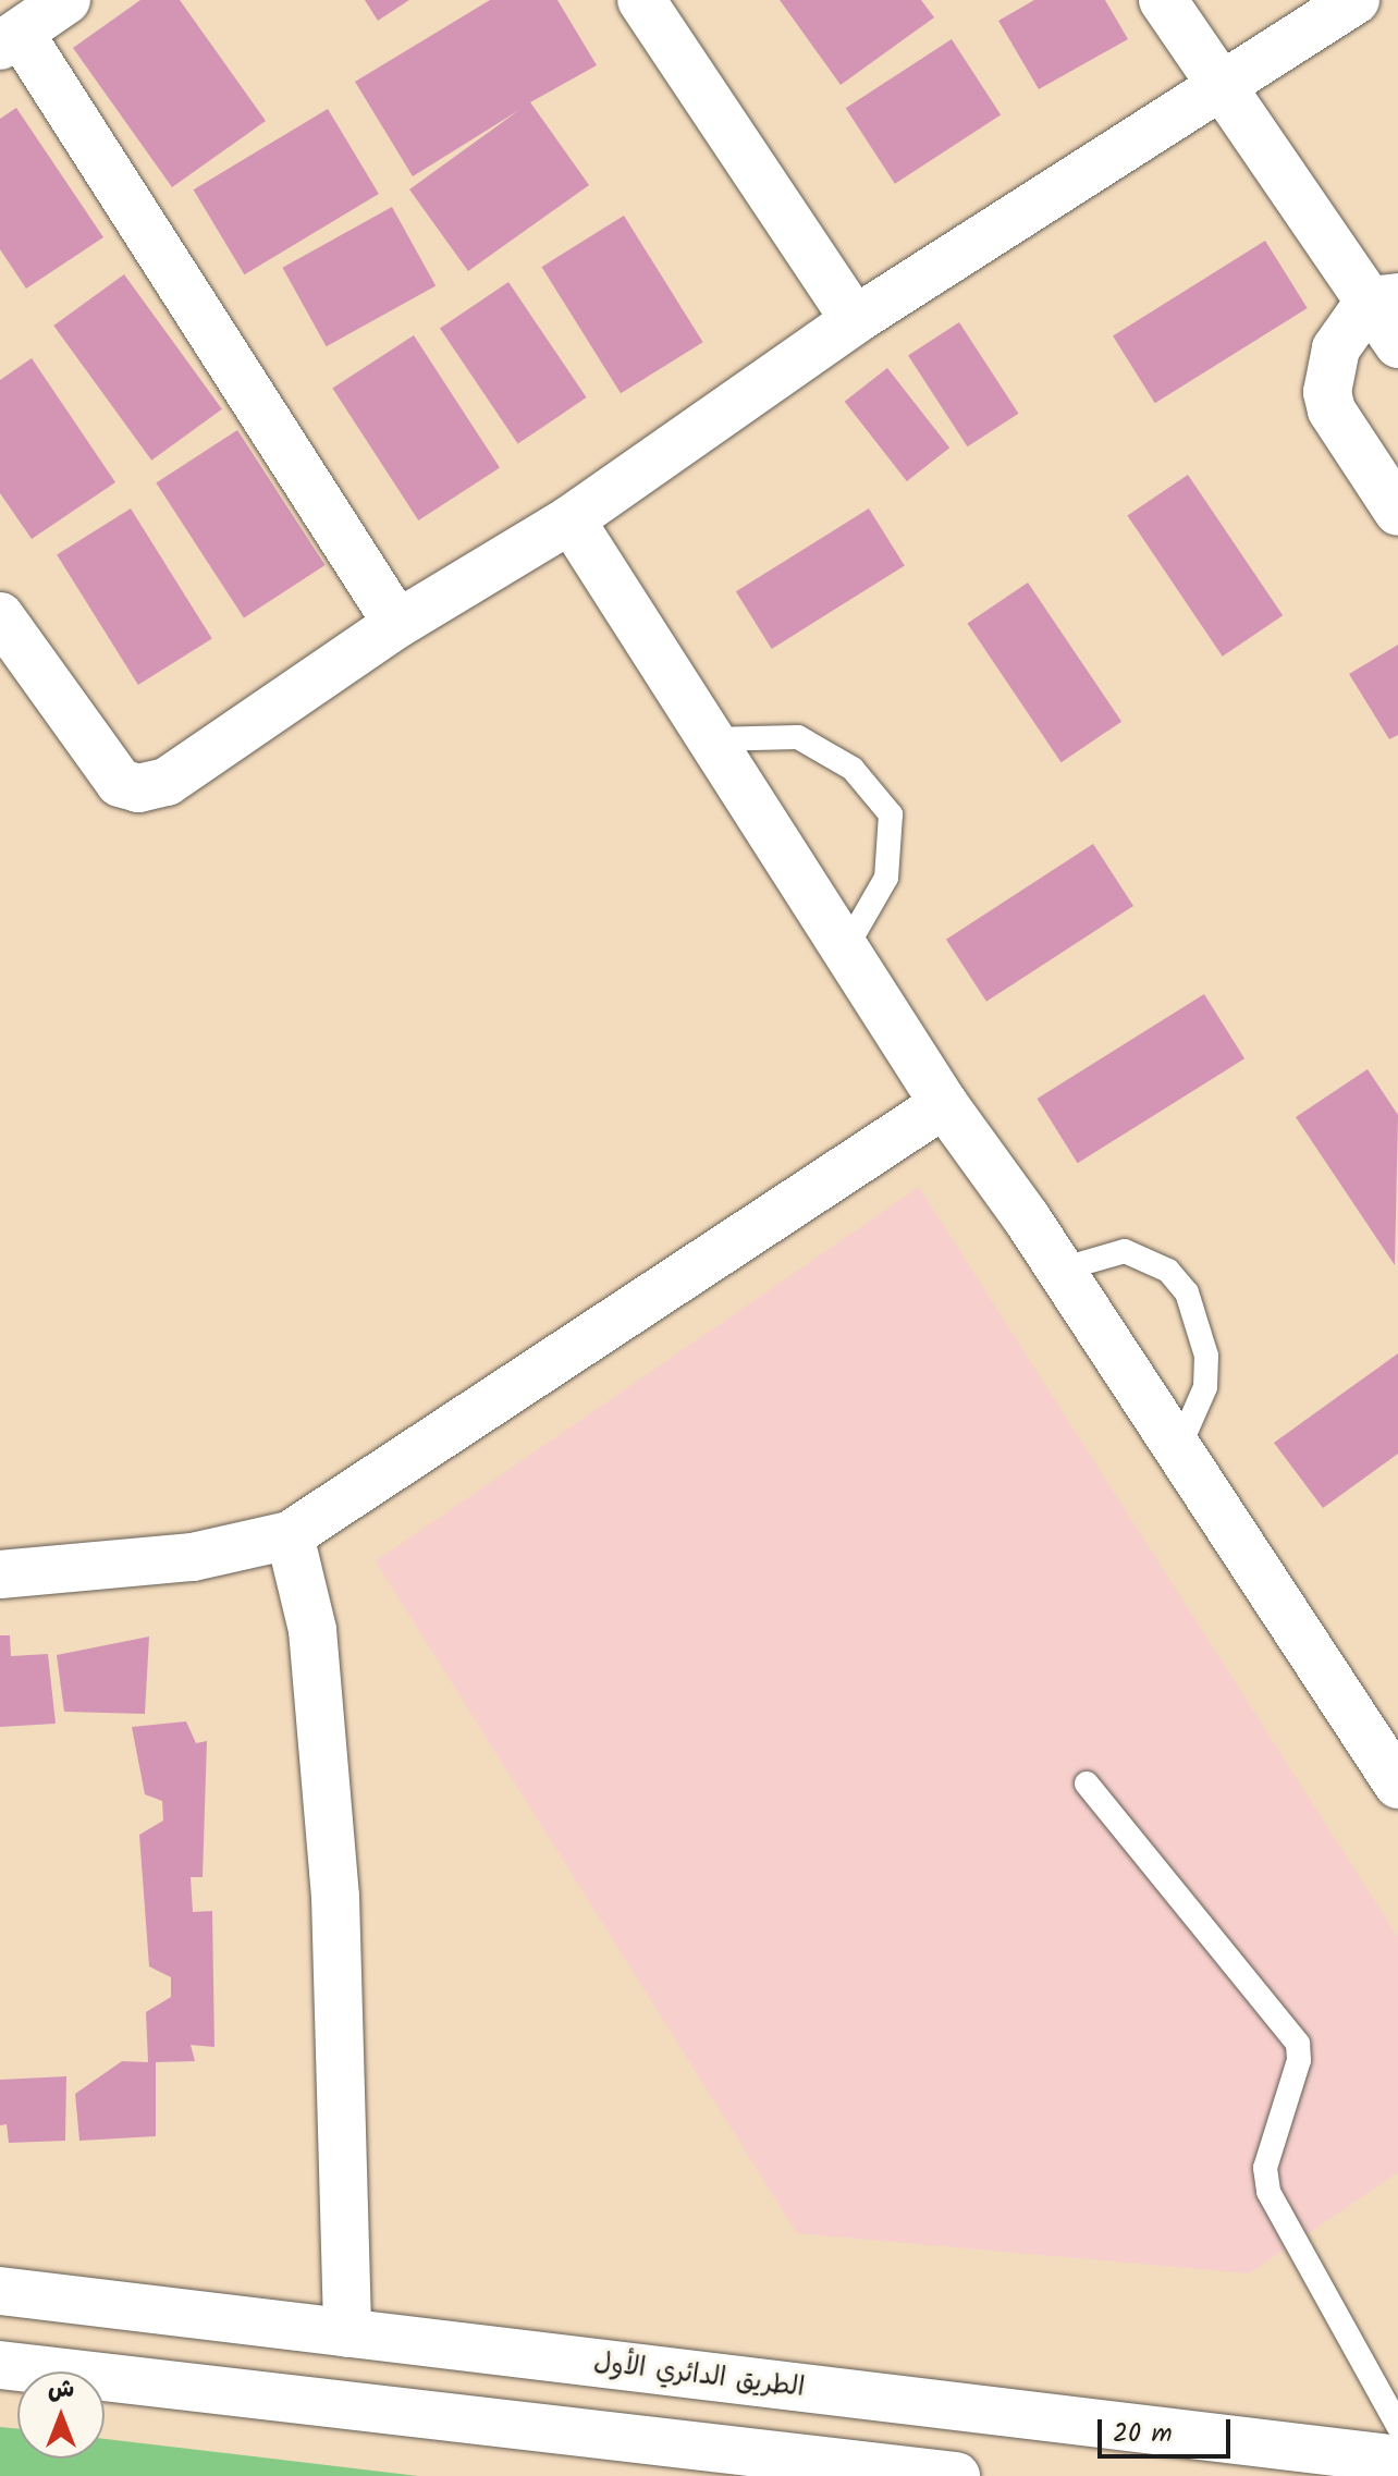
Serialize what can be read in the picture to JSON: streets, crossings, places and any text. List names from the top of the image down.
{
  "streets": {
    "street": ["الطريق الدائري الأول"]
  },
  "scale_bar": "20 m",
  "north": "top"
}
